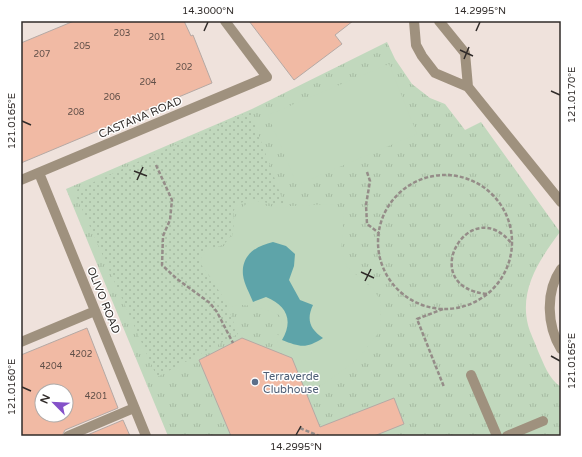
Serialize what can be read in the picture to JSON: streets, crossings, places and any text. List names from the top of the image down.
{
  "streets": {
    "street": ["CASTANA ROAD", "OLIVO ROAD"]
  },
  "crossings": [
    ["CASTANA ROAD", "OLIVO ROAD"]
  ],
  "places": ["Terraverde Clubhouse"],
  "house_numbers": [
    "203",
    "201",
    "205",
    "207",
    "202",
    "204",
    "206",
    "208",
    "4202",
    "4204",
    "4201"
  ],
  "north": "top left",
  "coordinates": [
    "14.3000°N",
    "14.2995°N",
    "121.0170°E",
    "121.0165°E",
    "121.0160°E"
  ]
}
